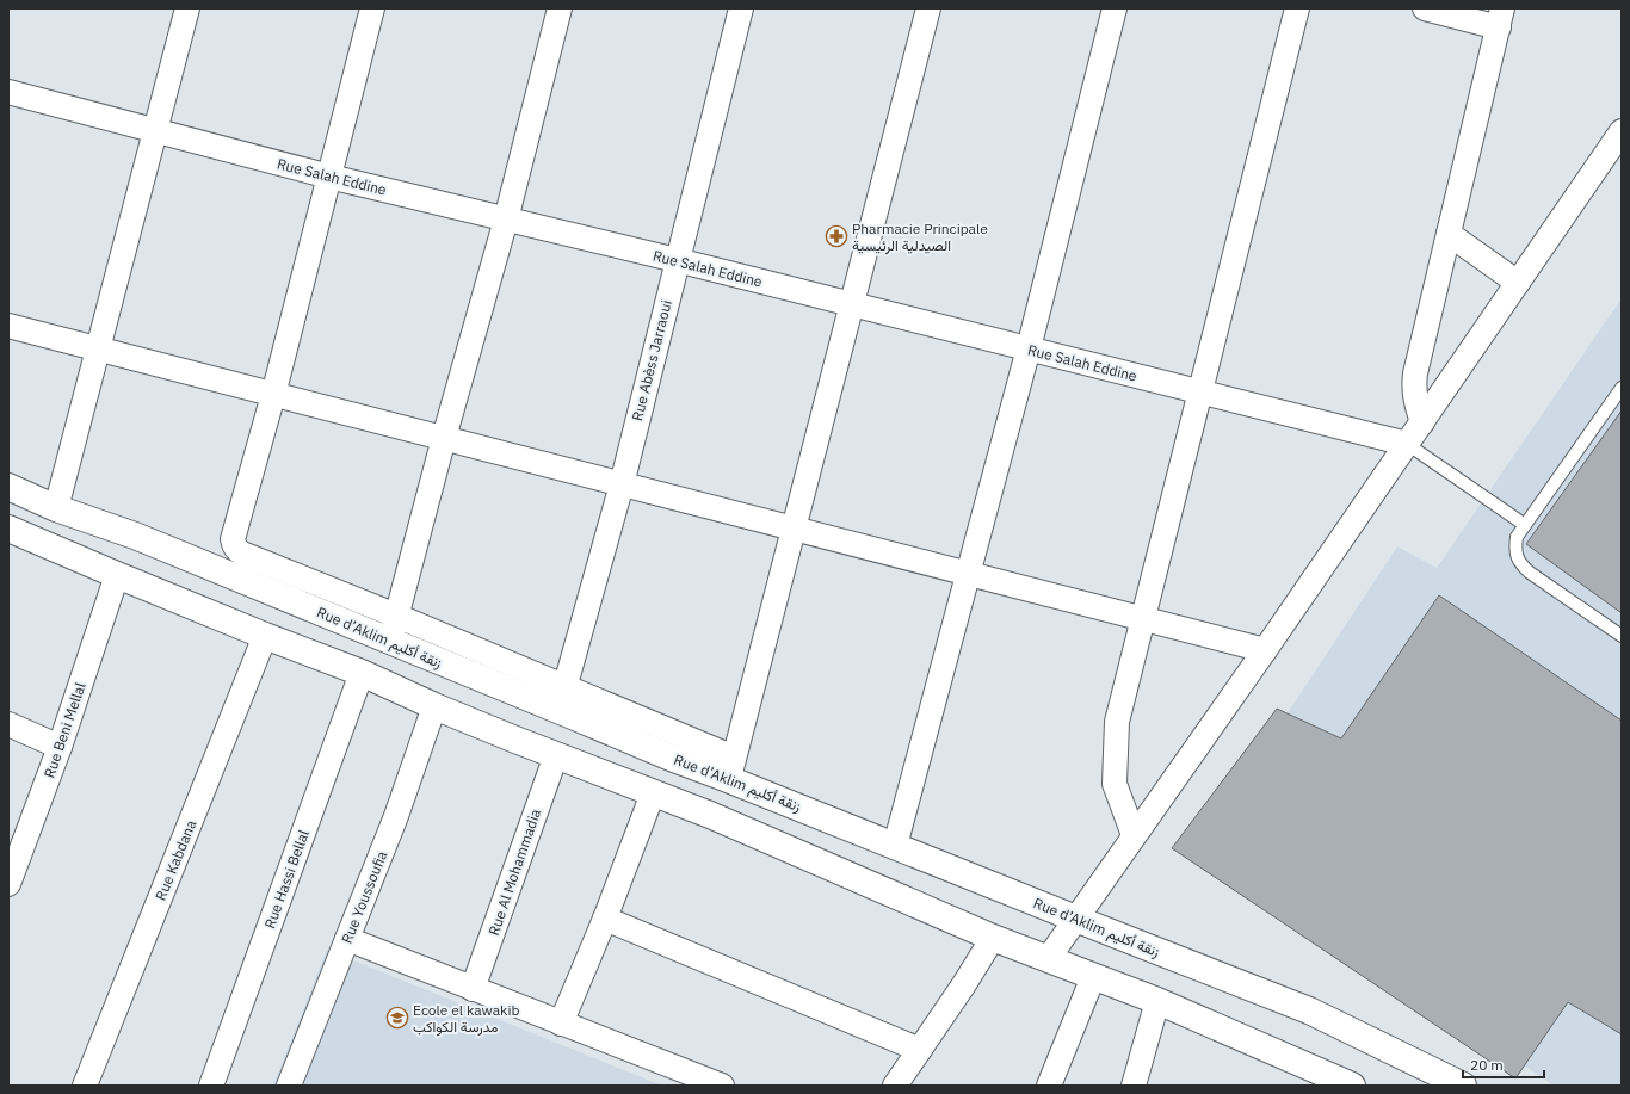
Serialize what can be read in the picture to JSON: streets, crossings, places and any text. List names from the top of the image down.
{
  "streets": {
    "street": [
      "Rue Salah Eddine",
      "Rue Abèss Jarraoui",
      "Rue d’Aklim زنقة أكليم",
      "Rue Beni Mellal",
      "Rue Kabdana",
      "Rue Al Mohammadia",
      "Rue Hassi Bellal",
      "Rue Youssoufia"
    ]
  },
  "crossings": [
    ["Rue Salah Eddine", "Rue Abèss Jarraoui"],
    ["Rue Abèss Jarraoui", "Rue d’Aklim زنقة أكليم"]
  ],
  "places": {
    "pharmacy": ["Pharmacie Principale الصيدلية الرئيسية"],
    "school or university": ["Ecole el kawakib مدرسة الكواكب"]
  },
  "scale_bar": "20 m"
}
